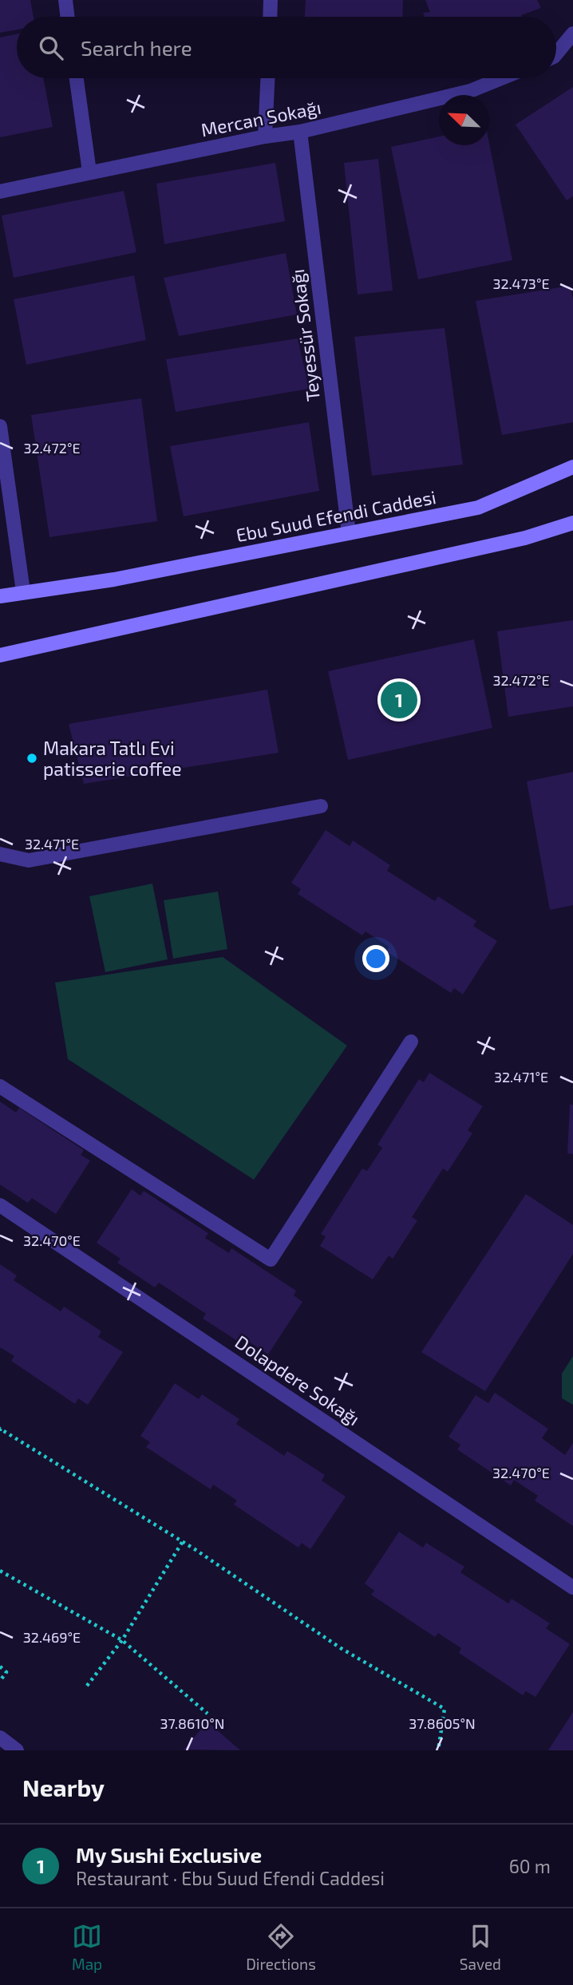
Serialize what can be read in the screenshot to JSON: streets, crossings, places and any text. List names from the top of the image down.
{
  "streets": {
    "street": [
      "Mercan Sokağı",
      "Teyessür Sokağı",
      "Ebu Suud Efendi Caddesi",
      "Dolapdere Sokağı"
    ]
  },
  "crossings": [
    ["Mercan Sokağı", "Teyessür Sokağı"],
    ["Teyessür Sokağı", "Ebu Suud Efendi Caddesi"]
  ],
  "places": ["Makara Tatlı Evi patisserie coffee"],
  "north": "top left",
  "page": {
    "search": "Search here",
    "pins": "1",
    "heading": "Nearby",
    "list": [
      {
        "mark": "1",
        "name": "My Sushi Exclusive",
        "note": "Restaurant · Ebu Suud Efendi Caddesi",
        "value": "60 m"
      }
    ],
    "nav": ["Map", "Directions", "Saved"]
  },
  "coordinates": [
    "32.473°E",
    "32.472°E",
    "32.471°E",
    "32.470°E",
    "32.469°E",
    "37.8610°N",
    "37.8605°N"
  ]
}
